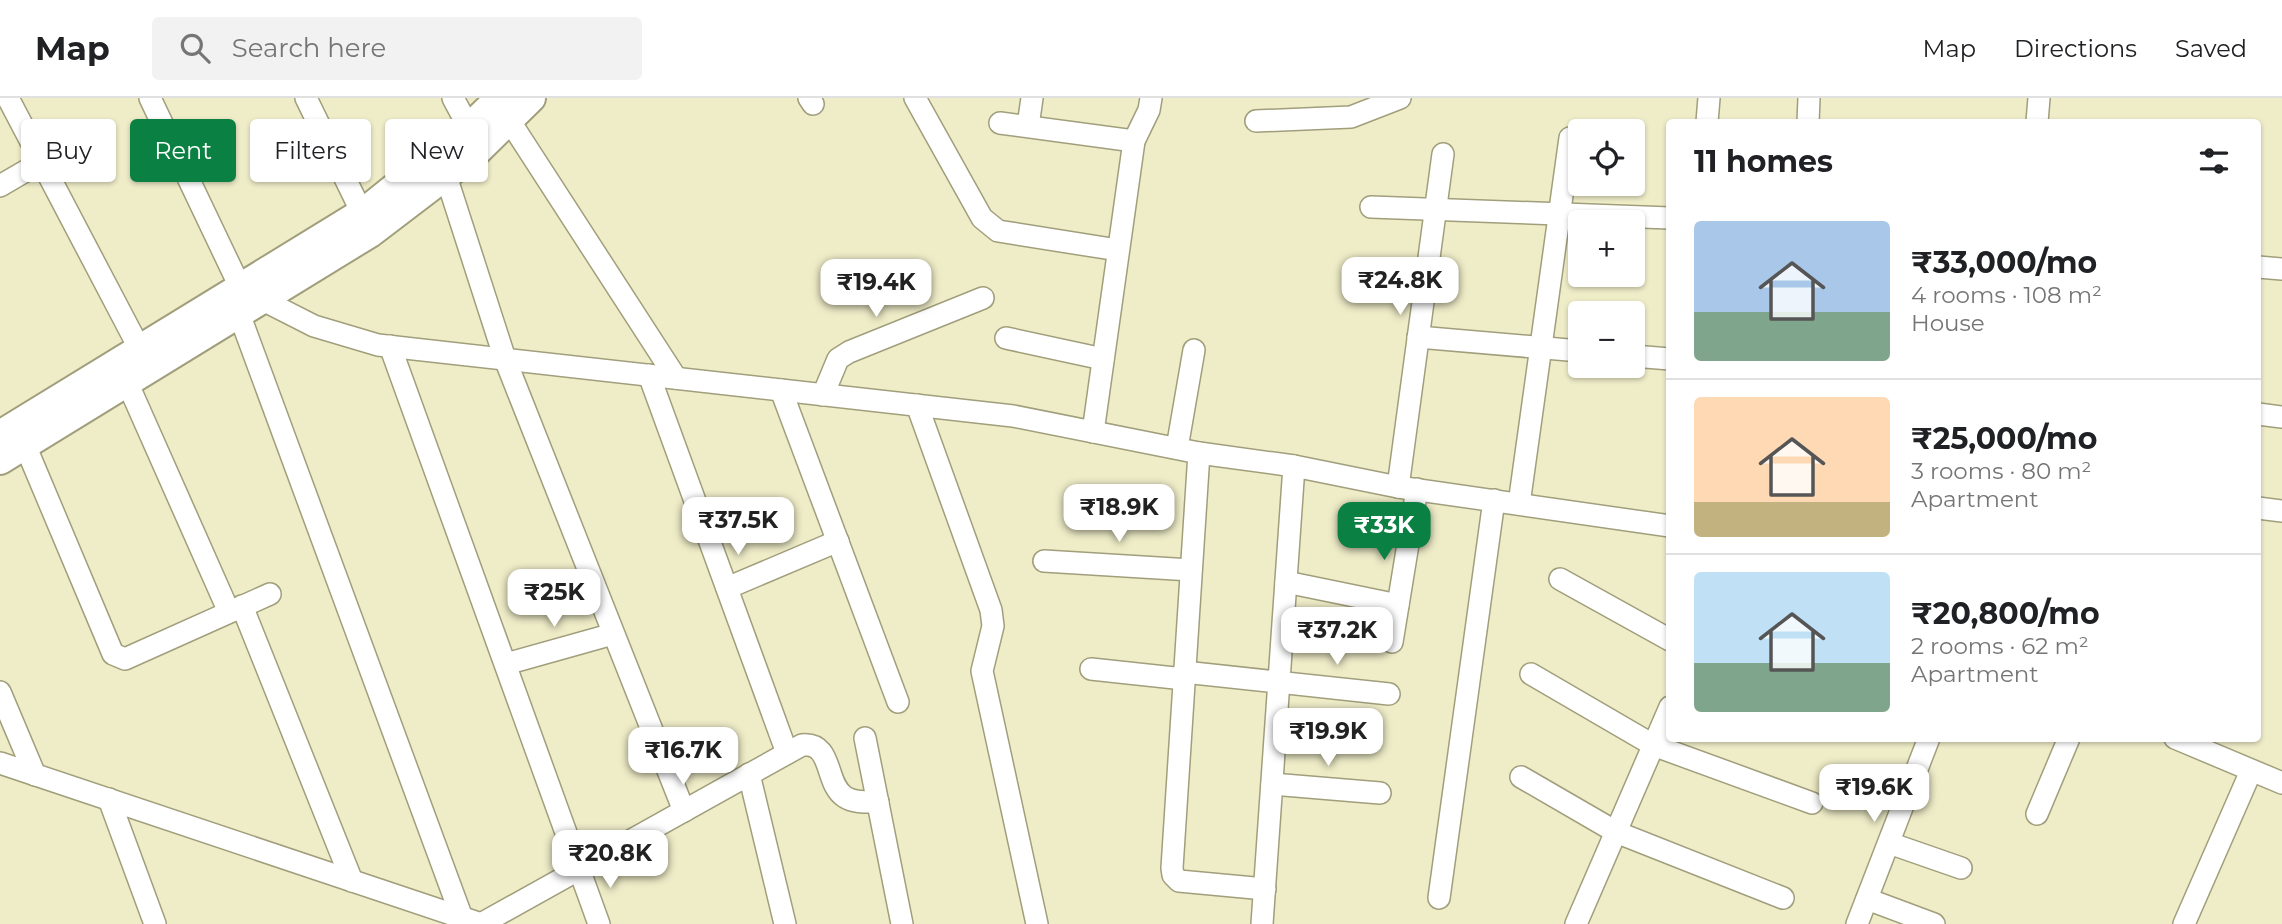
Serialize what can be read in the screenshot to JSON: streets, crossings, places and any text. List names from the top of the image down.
{
  "page": {
    "header": "Map",
    "search": "Search here",
    "nav": ["Map", "Directions", "Saved"],
    "map_buttons": ["+", "−"],
    "chip": [
      "Buy",
      "Rent",
      "Filters",
      "New"
    ],
    "heading": "11 homes",
    "list": [
      {
        "name": "₹33,000/mo",
        "note": "4 rooms · 108 m² · House"
      },
      {
        "name": "₹25,000/mo",
        "note": "3 rooms · 80 m² · Apartment"
      },
      {
        "name": "₹20,800/mo",
        "note": "2 rooms · 62 m² · Apartment"
      }
    ],
    "price": [
      "₹24.8K",
      "₹19.4K",
      "₹18.9K",
      "₹37.5K",
      "₹33K",
      "₹25K",
      "₹37.2K",
      "₹19.9K",
      "₹16.7K",
      "₹19.6K",
      "₹20.8K"
    ]
  }
}
